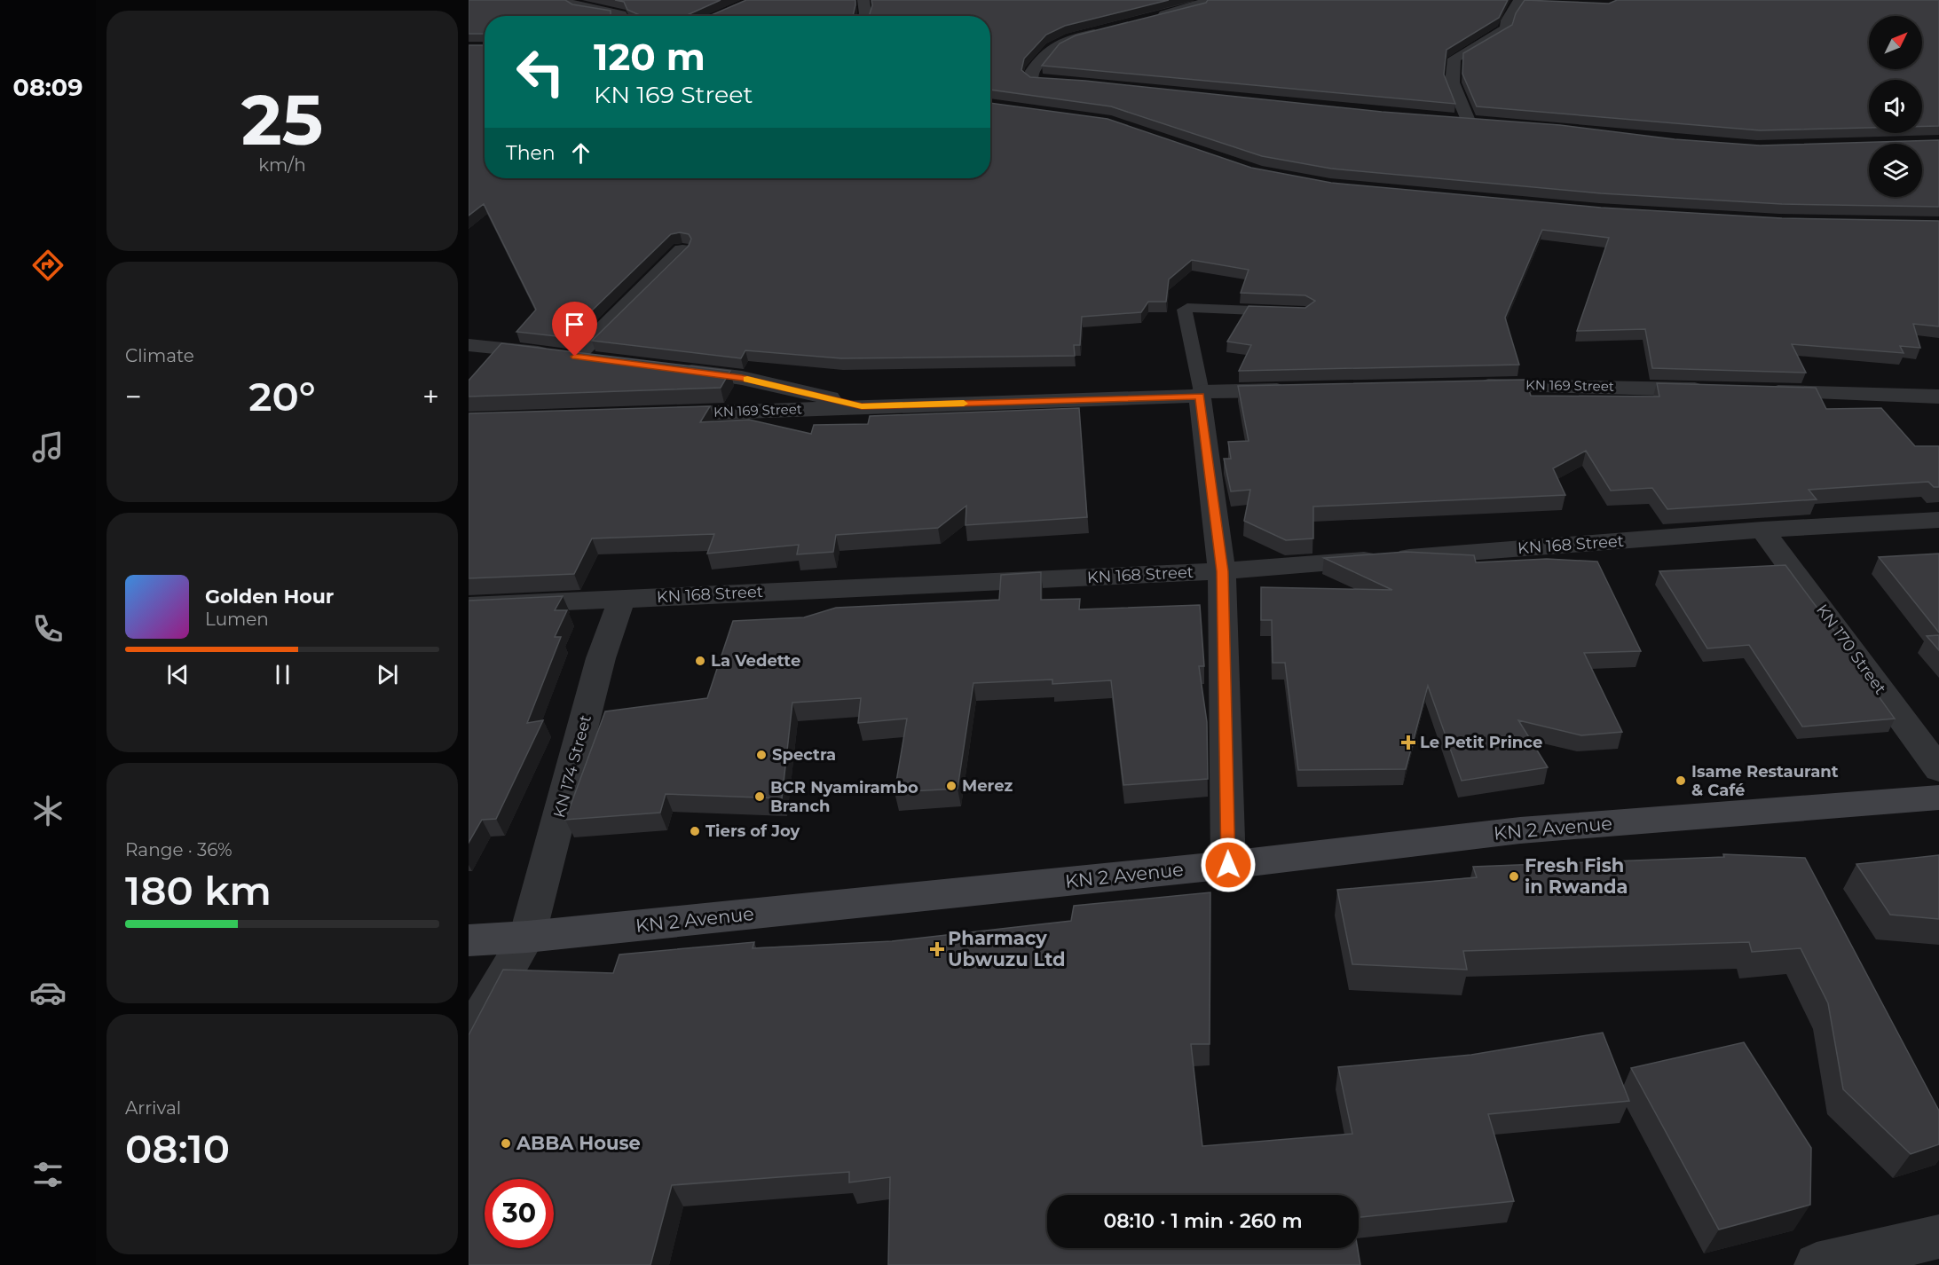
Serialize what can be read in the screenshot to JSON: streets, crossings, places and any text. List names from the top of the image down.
{
  "streets": {
    "main road": ["KN 2 Avenue"],
    "street": [
      "KN 169 Street",
      "KN 168 Street",
      "KN 170 Street",
      "KN 174 Street"
    ]
  },
  "crossings": [
    ["KN 168 Street", "KN 170 Street"],
    ["KN 168 Street", "KN 174 Street"],
    ["KN 174 Street", "KN 2 Avenue"]
  ],
  "places": {
    "other": [
      "La Vedette",
      "Spectra",
      "Isame Restaurant & Café",
      "Merez",
      "BCR Nyamirambo Branch",
      "Tiers of Joy",
      "Fresh Fish in Rwanda",
      "ABBA House"
    ],
    "health": ["Le Petit Prince", "Pharmacy Ubwuzu Ltd"]
  },
  "north": "top right",
  "page": {
    "tabs": "08:09",
    "tile": [
      ["25", "km/h"],
      "Climate",
      ["Range · 36%", "180 km"],
      ["Arrival", "08:10"]
    ],
    "turn": ["120 m", "KN 169 Street"],
    "then": "Then",
    "heat": ["−", "20°", "+"],
    "song": ["Golden Hour", "Lumen"],
    "limit": "30",
    "trip": "08:10 · 1 min · 260 m"
  }
}
